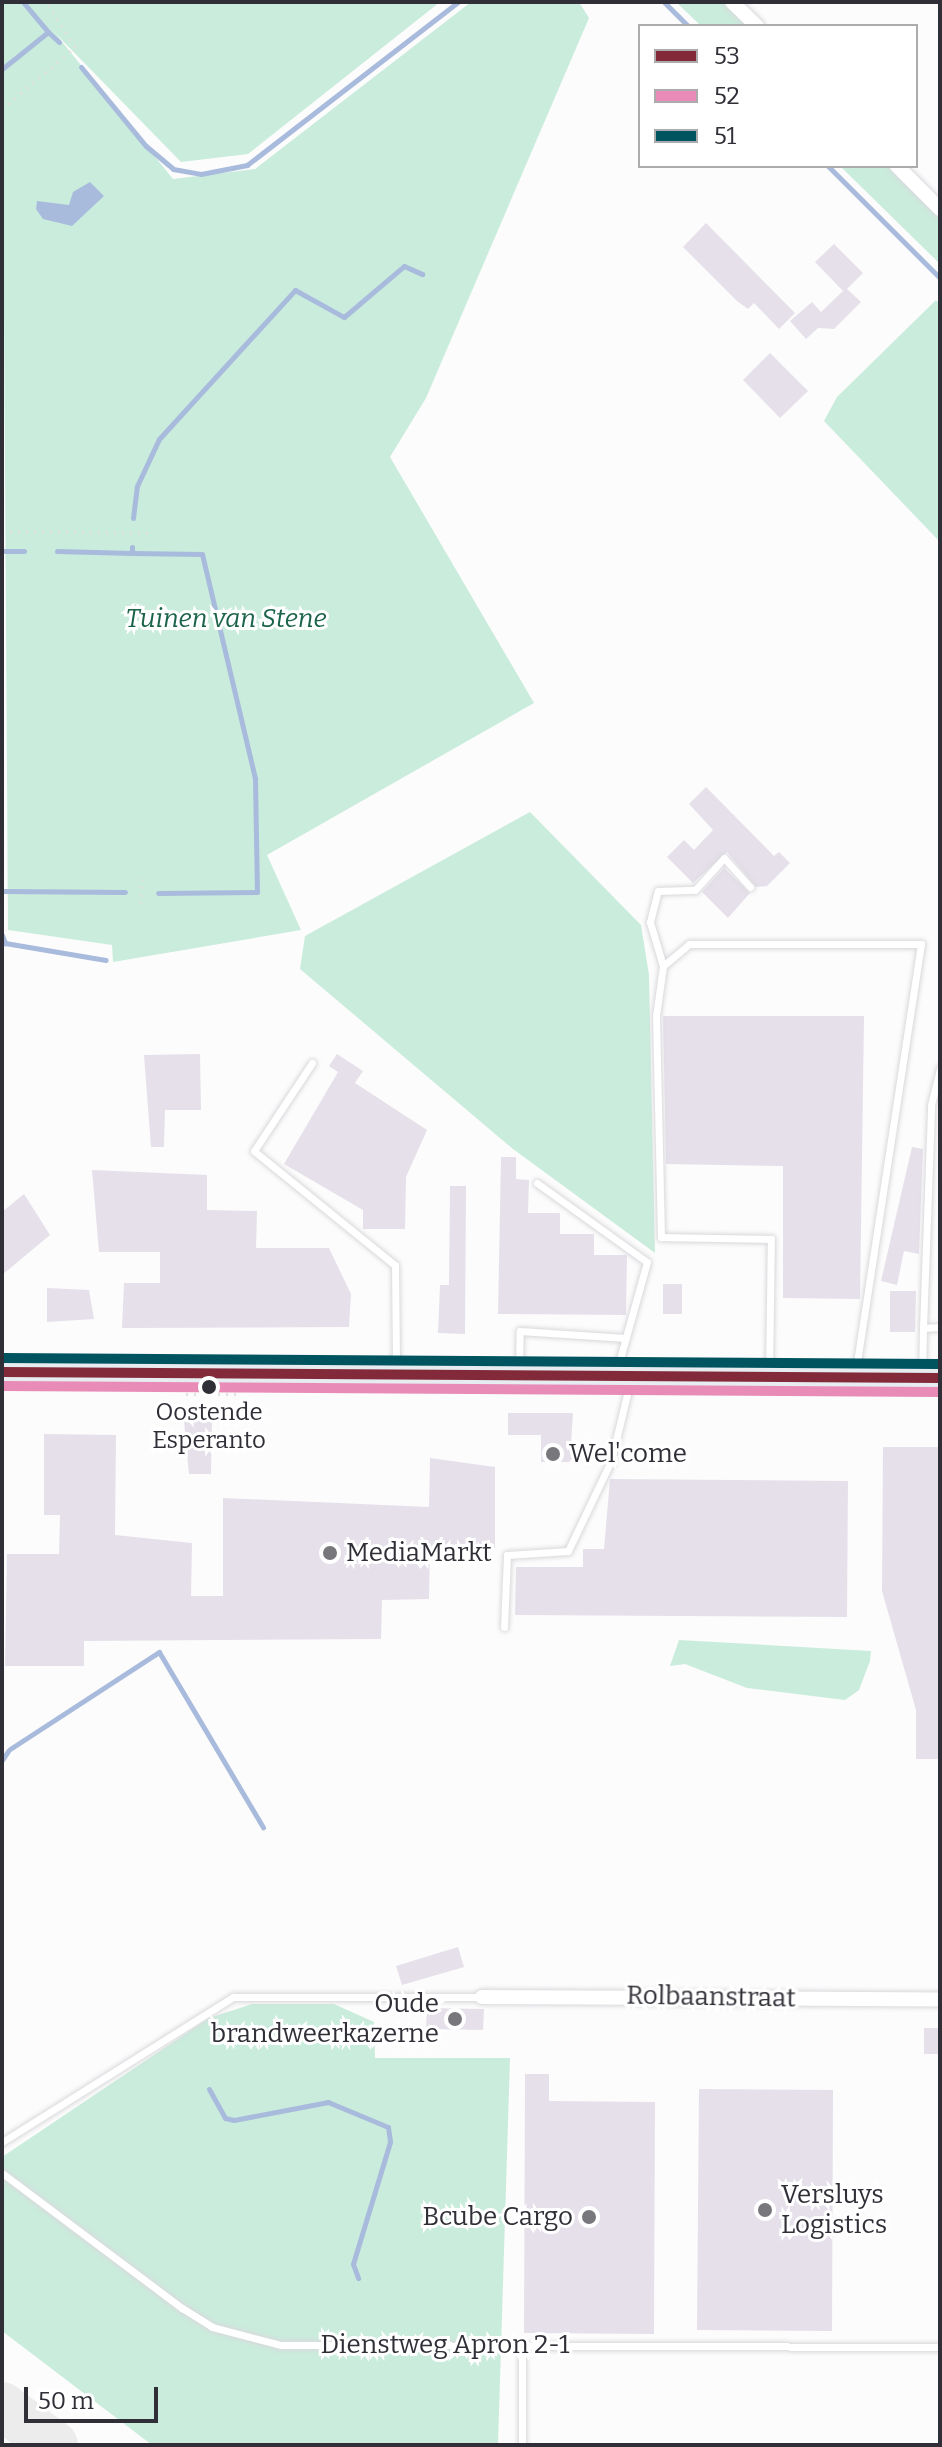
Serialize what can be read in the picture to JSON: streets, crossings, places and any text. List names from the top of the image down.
{
  "streets": {
    "street": ["Rolbaanstraat"],
    "lane": ["Dienstweg Apron 2-1"]
  },
  "parks": ["Tuinen van Stene"],
  "places": [
    "Oostende Esperanto",
    "Wel'come",
    "MediaMarkt",
    "Oude brandweerkazerne",
    "Versluys Logistics",
    "Bcube Cargo"
  ],
  "lines": ["transit line 51", "transit line 53", "transit line 52"],
  "legend": ["53", "52", "51"],
  "scale_bar": "50 m"
}
